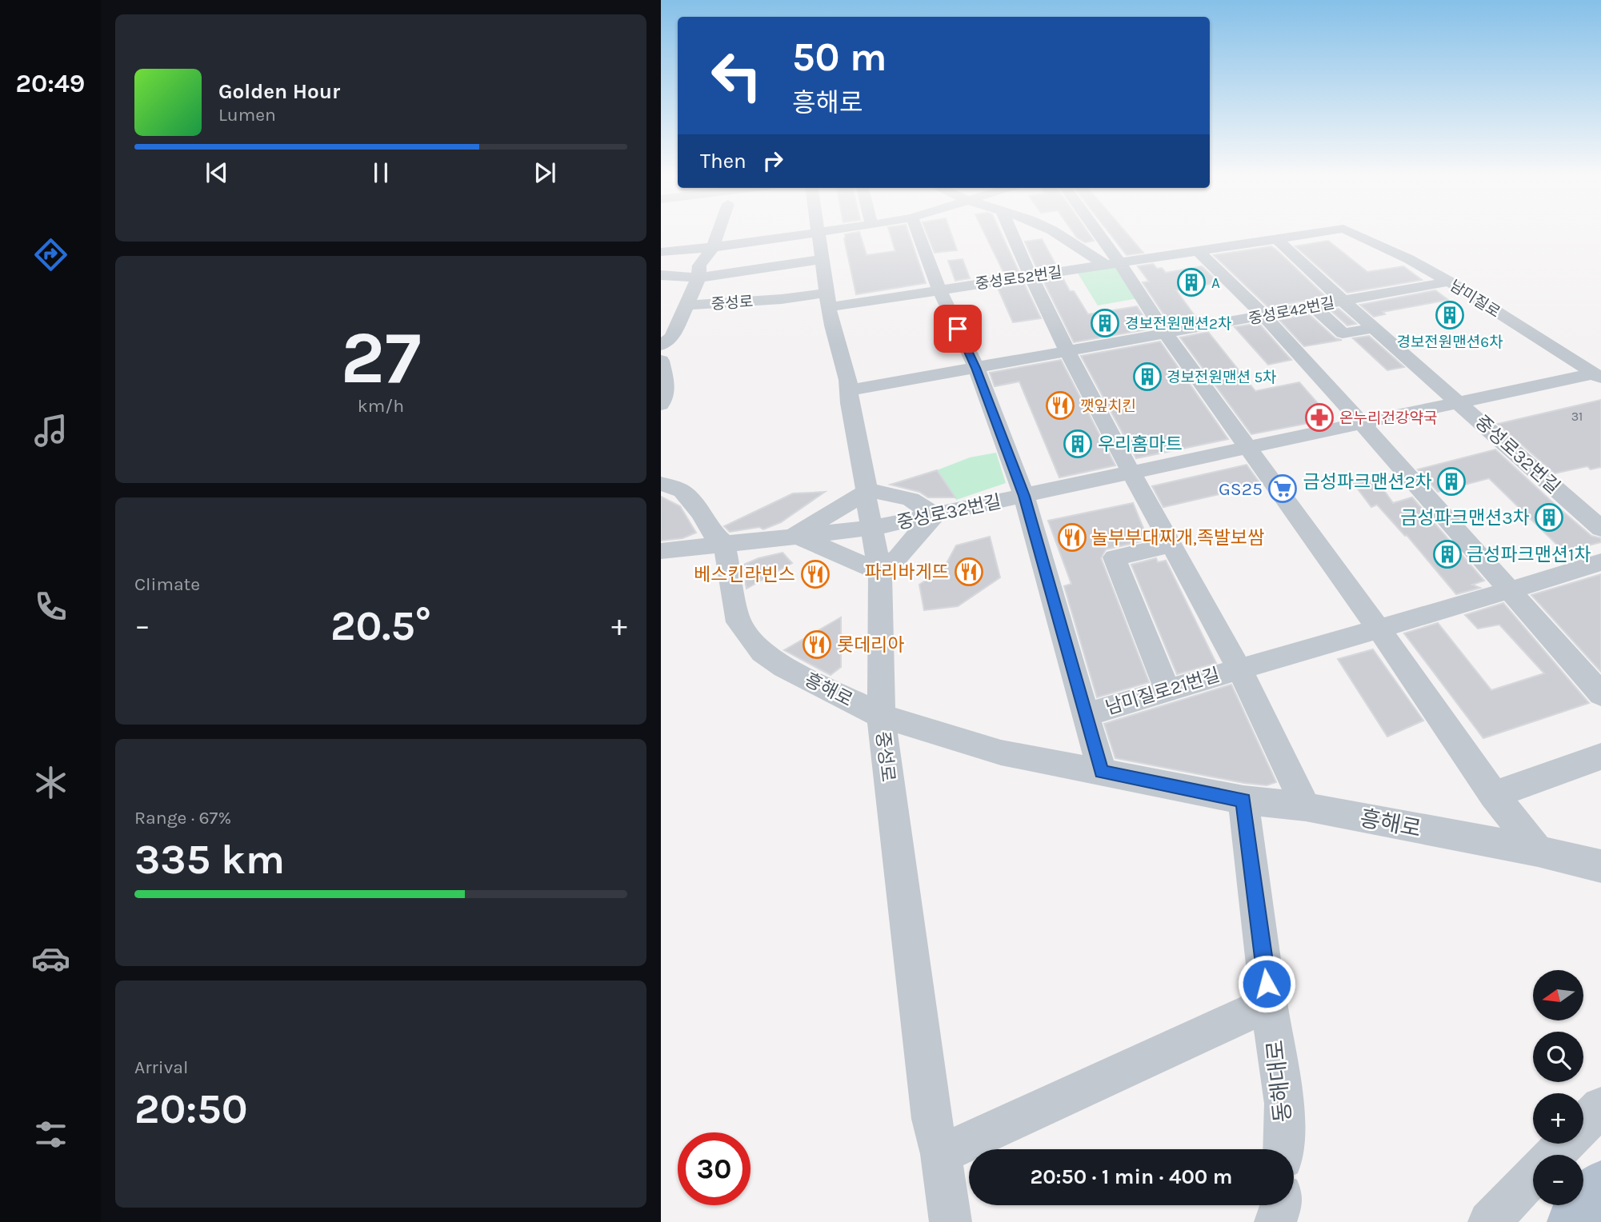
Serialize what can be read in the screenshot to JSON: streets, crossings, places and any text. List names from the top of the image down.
{
  "streets": {
    "street": [
      "중성로52번길",
      "남미질로",
      "중성로",
      "중성로42번길",
      "중성로32번길",
      "흥해로",
      "남미질로21번길",
      "동해대로"
    ]
  },
  "crossings": [
    ["중성로52번길", "중성로"],
    ["남미질로", "중성로42번길"],
    ["남미질로", "중성로32번길"],
    ["중성로", "중성로42번길"],
    ["중성로", "중성로32번길"],
    ["중성로", "흥해로"],
    ["중성로42번길", "중성로32번길"],
    ["중성로32번길", "흥해로"]
  ],
  "places": {
    "building": [
      "A",
      "경보전원맨션6차",
      "경보전원맨션2차",
      "경보전원맨션 5차",
      "우리홈마트",
      "금성파크맨션2차",
      "금성파크맨션3차",
      "금성파크맨션1차"
    ],
    "restaurant": [
      "깻잎치킨",
      "놀부부대찌개,족발보쌈",
      "파리바게뜨",
      "베스킨라빈스",
      "롯데리아"
    ],
    "pharmacy": ["온누리건강약국"],
    "supermarket": ["GS25"]
  },
  "house_numbers": ["31"],
  "north": "left",
  "page": {
    "tabs": "20:49",
    "turn": ["50 m", "흥해로"],
    "song": ["Golden Hour", "Lumen"],
    "then": "Then",
    "tile": [
      ["27", "km/h"],
      "Climate",
      ["Range · 67%", "335 km"],
      ["Arrival", "20:50"]
    ],
    "heat": ["−", "20.5°", "+"],
    "map_buttons": ["+", "−"],
    "limit": "30",
    "trip": "20:50 · 1 min · 400 m"
  }
}
